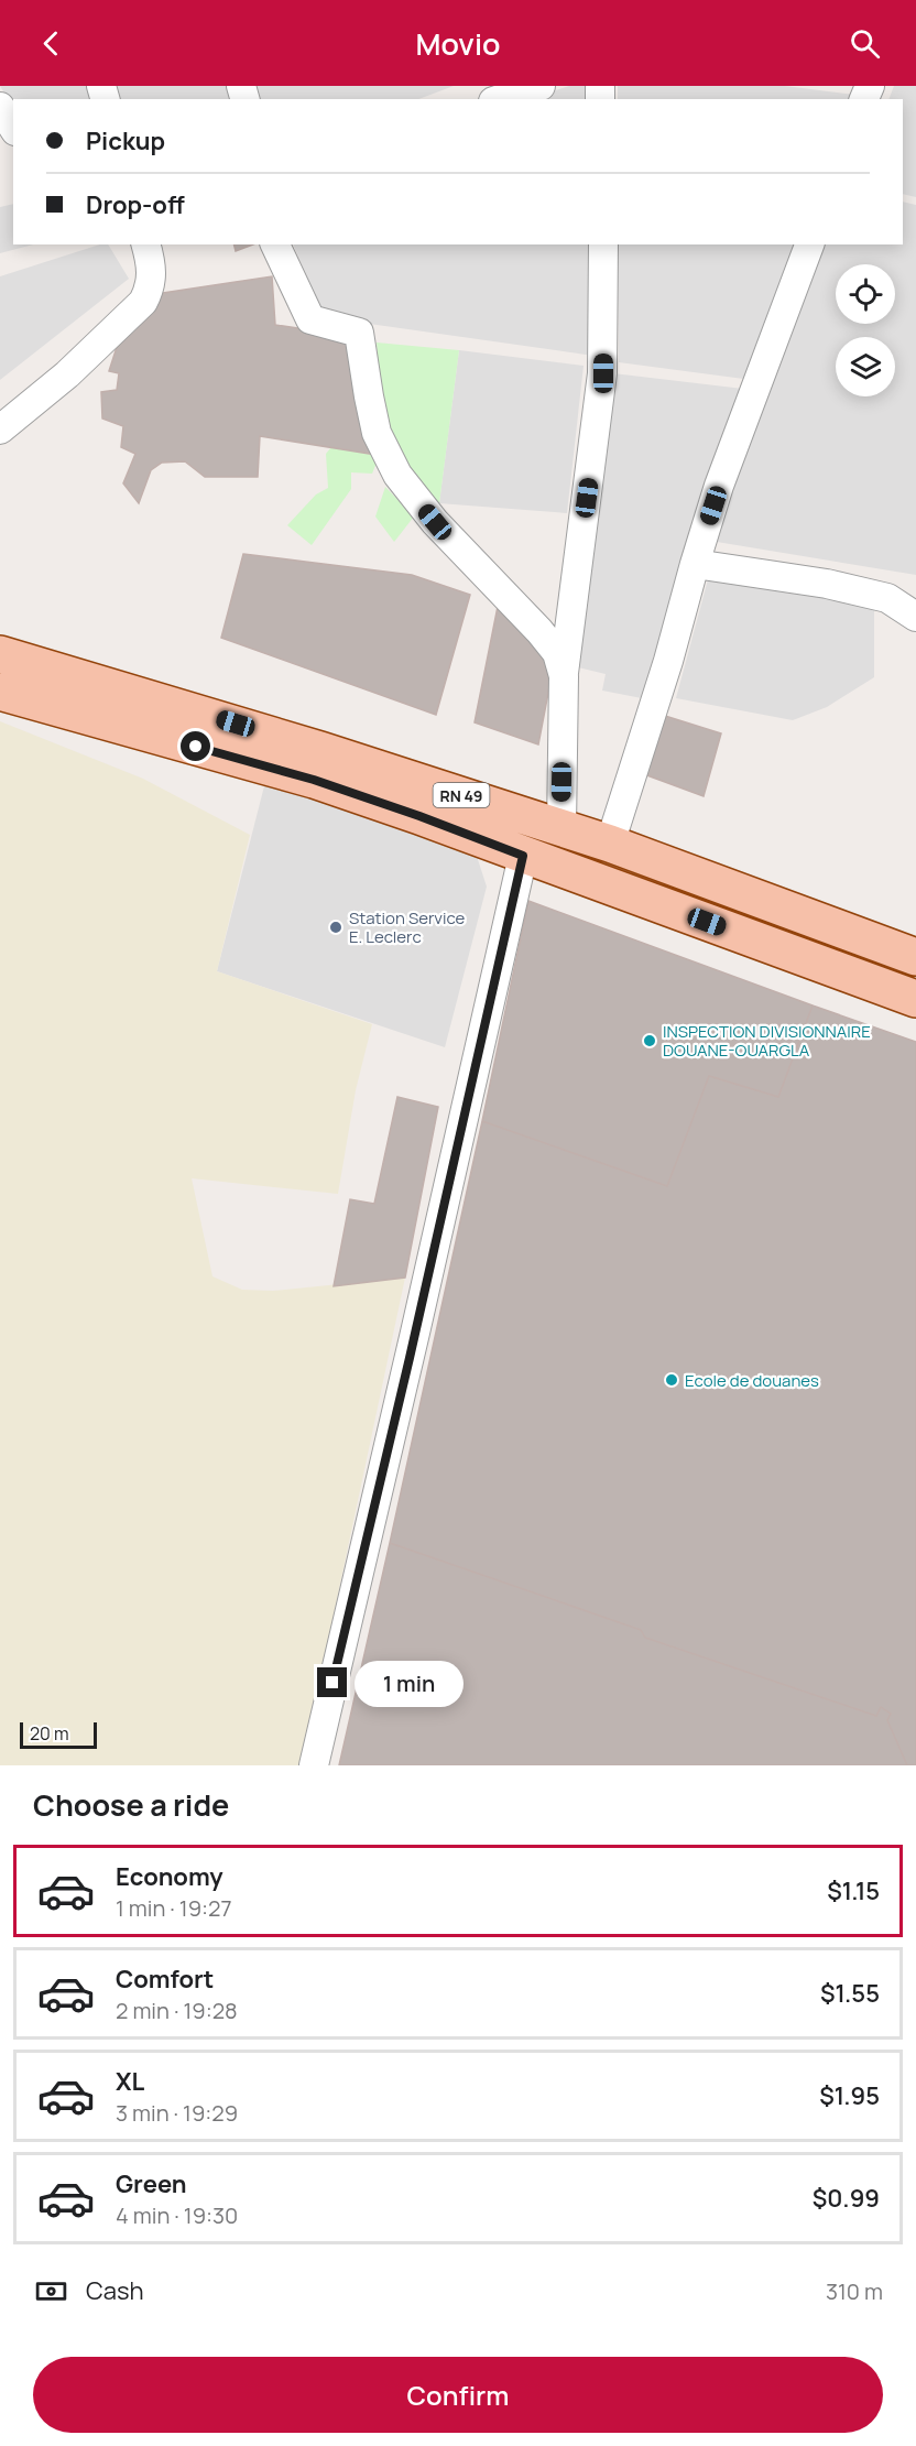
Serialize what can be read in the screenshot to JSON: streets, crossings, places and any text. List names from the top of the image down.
{
  "streets": {
    "main road": ["RN 49"]
  },
  "places": ["Station Service E. Leclerc", "INSPECTION DIVISIONNAIRE DOUANE-OUARGLA", "Ecole de douanes"],
  "scale_bar": "20 m",
  "page": {
    "header": "Movio",
    "banner": ["Pickup", "Drop-off"],
    "bubble": "1 min",
    "scale": "20 m",
    "heading": "Choose a ride",
    "list": [
      {
        "name": "Economy",
        "note": "1 min · 19:27",
        "value": "$1.15"
      },
      {
        "name": "Comfort",
        "note": "2 min · 19:28",
        "value": "$1.55"
      },
      {
        "name": "XL",
        "note": "3 min · 19:29",
        "value": "$1.95"
      },
      {
        "name": "Green",
        "note": "4 min · 19:30",
        "value": "$0.99"
      }
    ],
    "pay": ["Cash", "310 m"],
    "buttons": "Confirm"
  }
}
